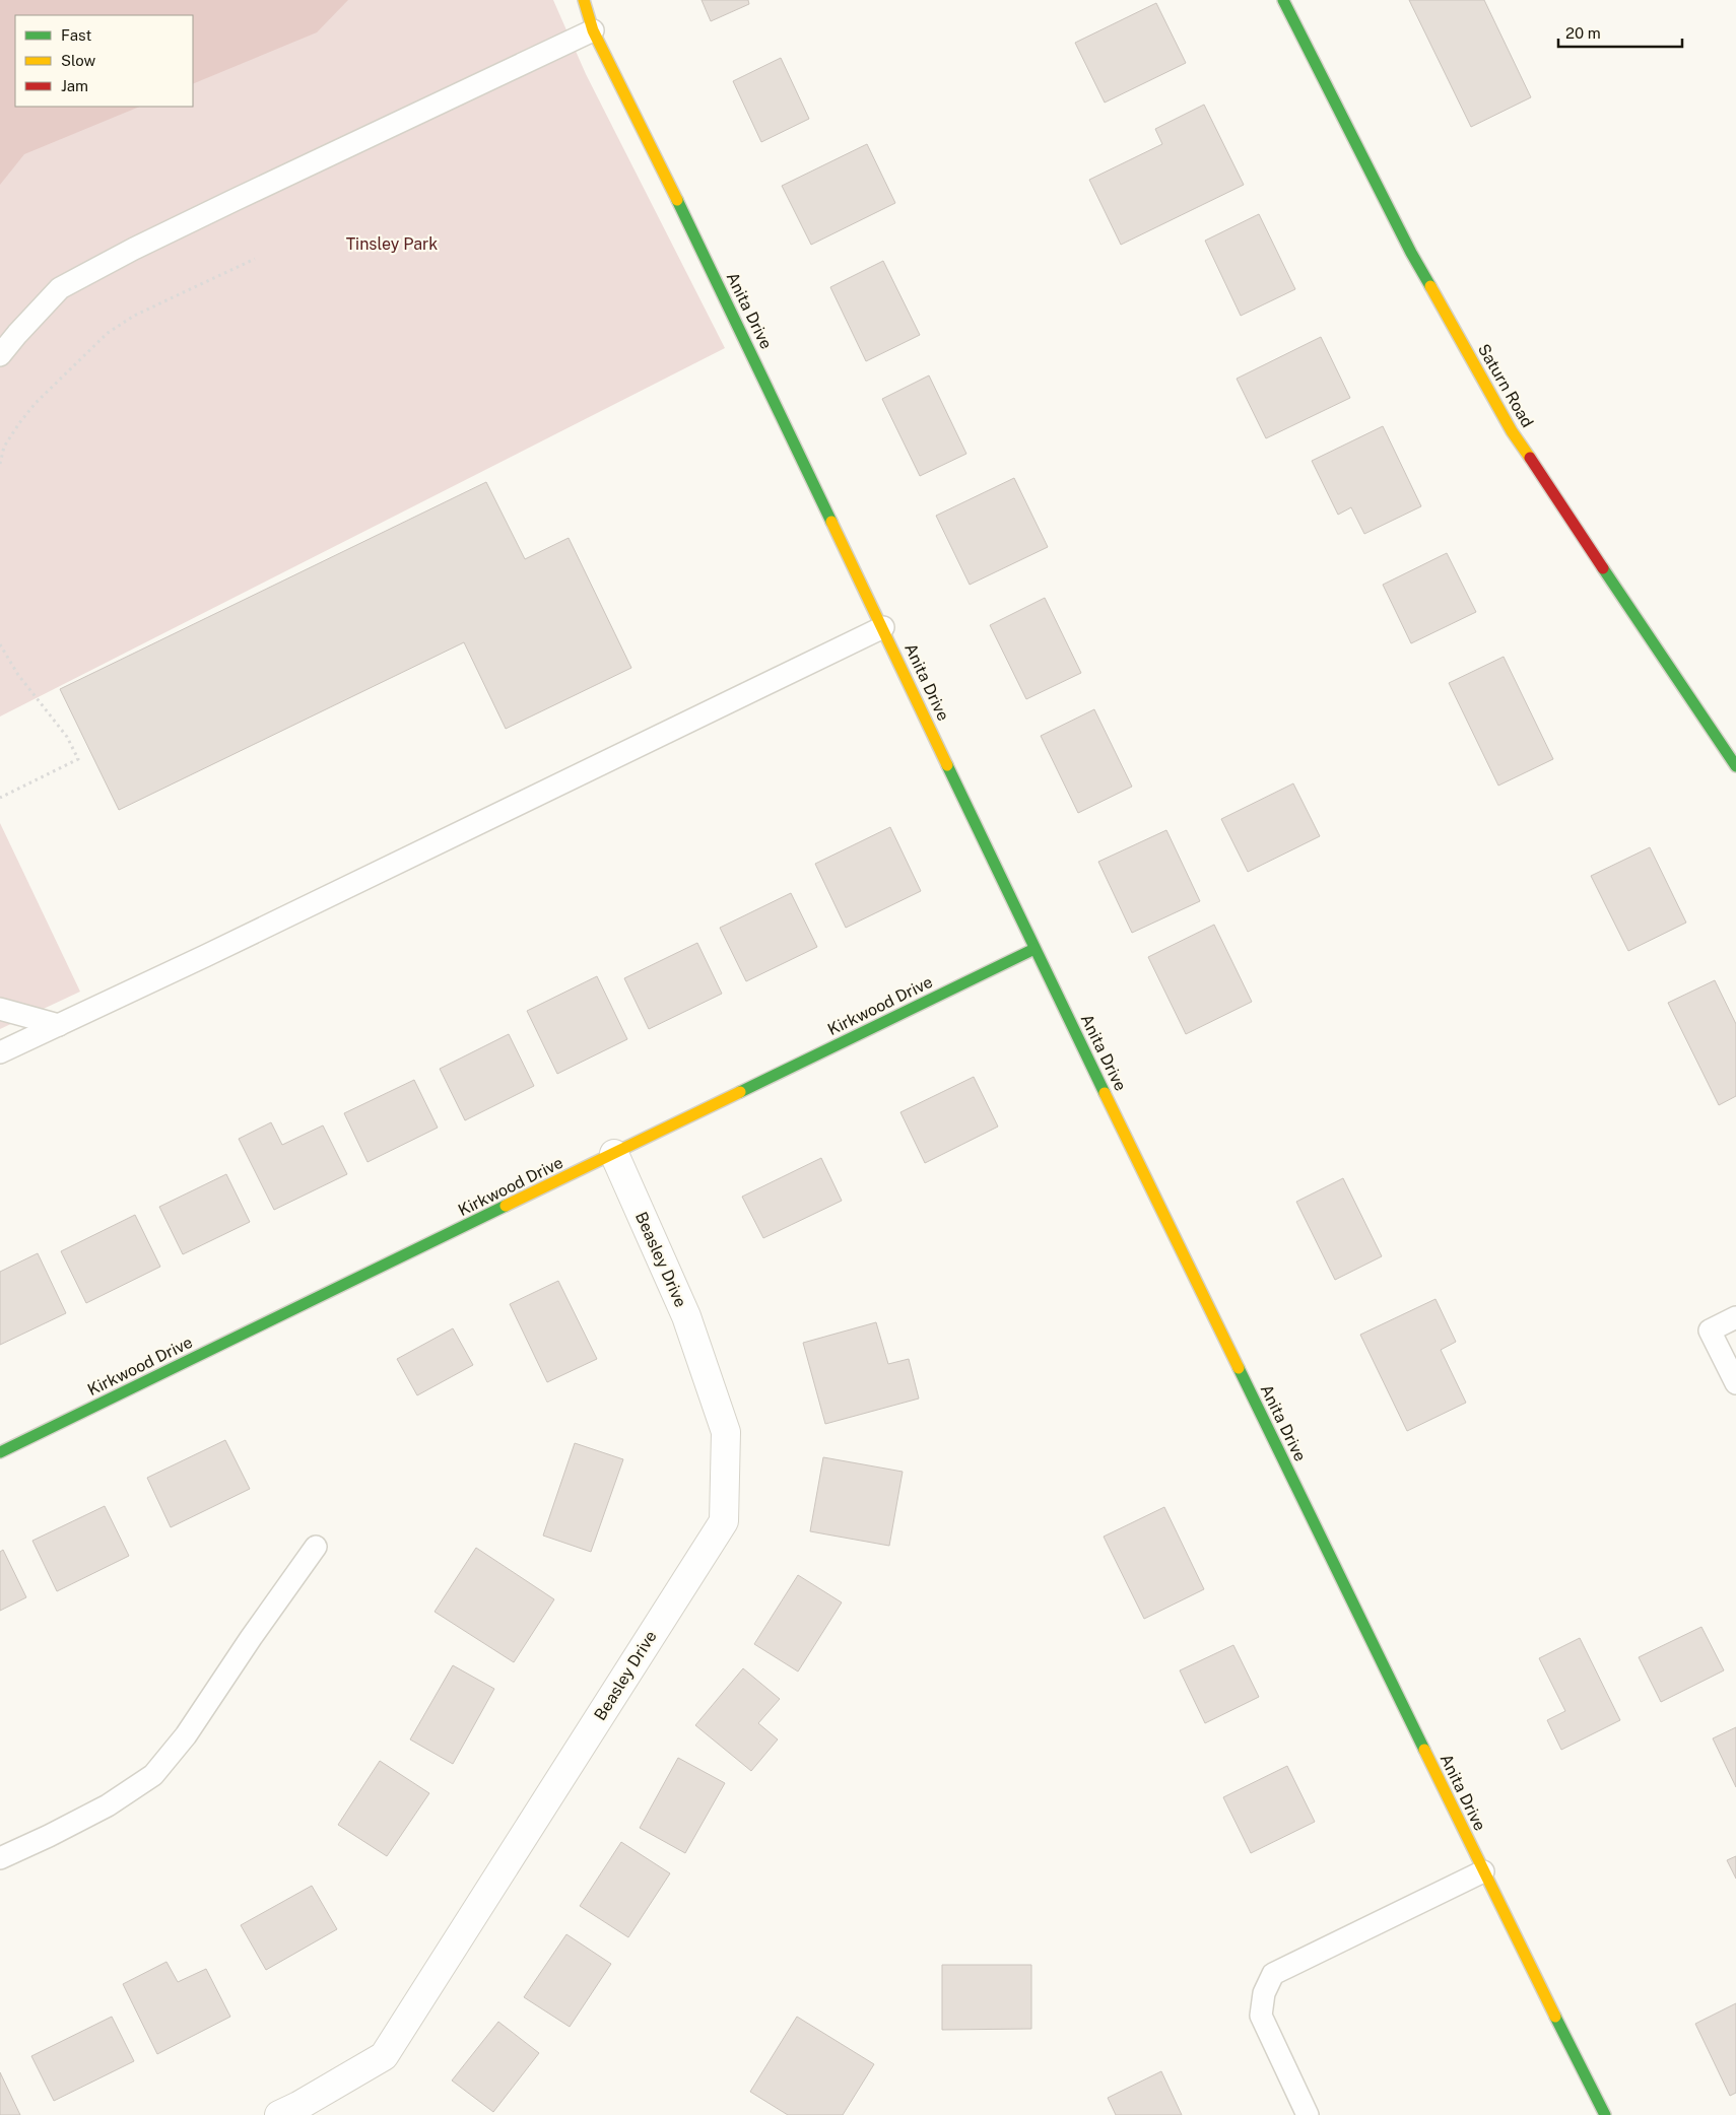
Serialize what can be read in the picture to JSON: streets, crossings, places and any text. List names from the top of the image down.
{
  "streets": {
    "street": [
      "Anita Drive",
      "Saturn Road",
      "Kirkwood Drive",
      "Beasley Drive"
    ]
  },
  "crossings": [
    ["Anita Drive", "Kirkwood Drive"],
    ["Kirkwood Drive", "Beasley Drive"]
  ],
  "parks": ["Tinsley Park"],
  "legend": ["Fast", "Slow", "Jam"],
  "scale_bar": "20 m"
}
